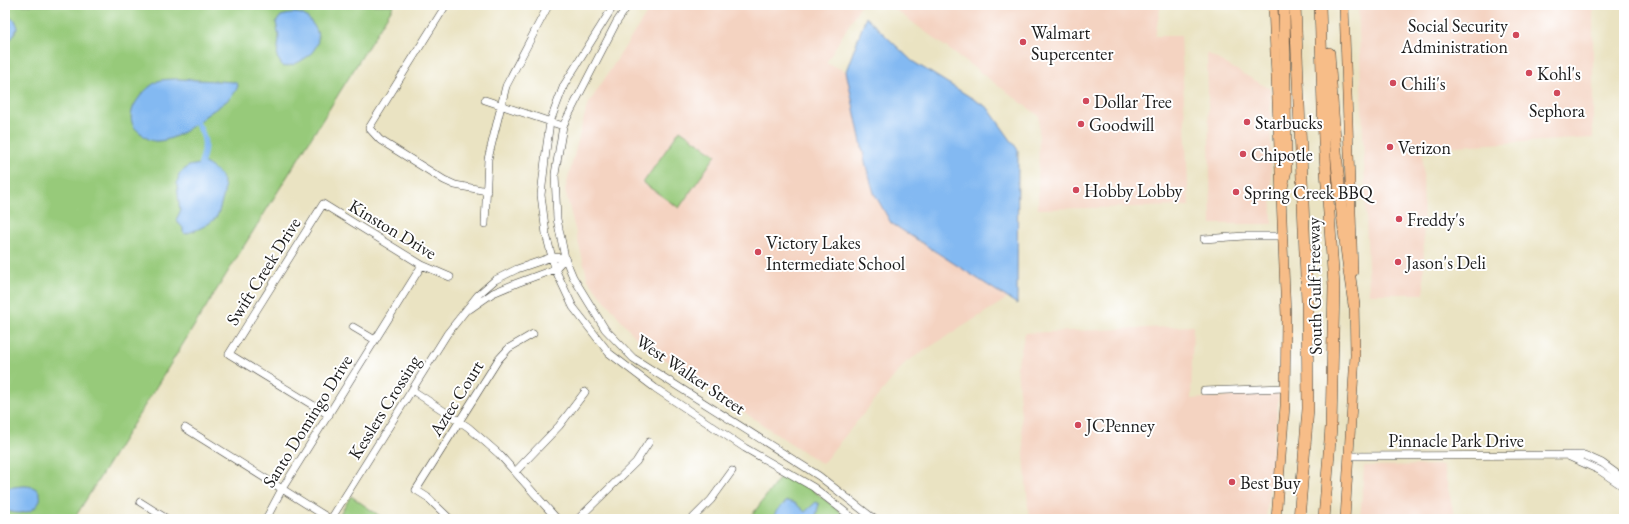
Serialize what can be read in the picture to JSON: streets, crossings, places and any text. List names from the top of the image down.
{
  "streets": {
    "highway": ["South Gulf Freeway"],
    "street": [
      "Kinston Drive",
      "Swift Creek Drive",
      "West Walker Street",
      "Aztec Court",
      "Kesslers Crossing",
      "Santo Domingo Drive",
      "Pinnacle Park Drive"
    ]
  },
  "crossings": [
    ["Kinston Drive", "Swift Creek Drive"],
    ["Kinston Drive", "Santo Domingo Drive"],
    ["Swift Creek Drive", "Santo Domingo Drive"],
    ["West Walker Street", "Kesslers Crossing"]
  ],
  "places": [
    "Social Security Administration",
    "Walmart Supercenter",
    "Kohl's",
    "Chili's",
    "Sephora",
    "Dollar Tree",
    "Starbucks",
    "Goodwill",
    "Verizon",
    "Chipotle",
    "Hobby Lobby",
    "Spring Creek BBQ",
    "Freddy's",
    "Victory Lakes Intermediate School",
    "Jason's Deli",
    "JCPenney",
    "Best Buy"
  ]
}
